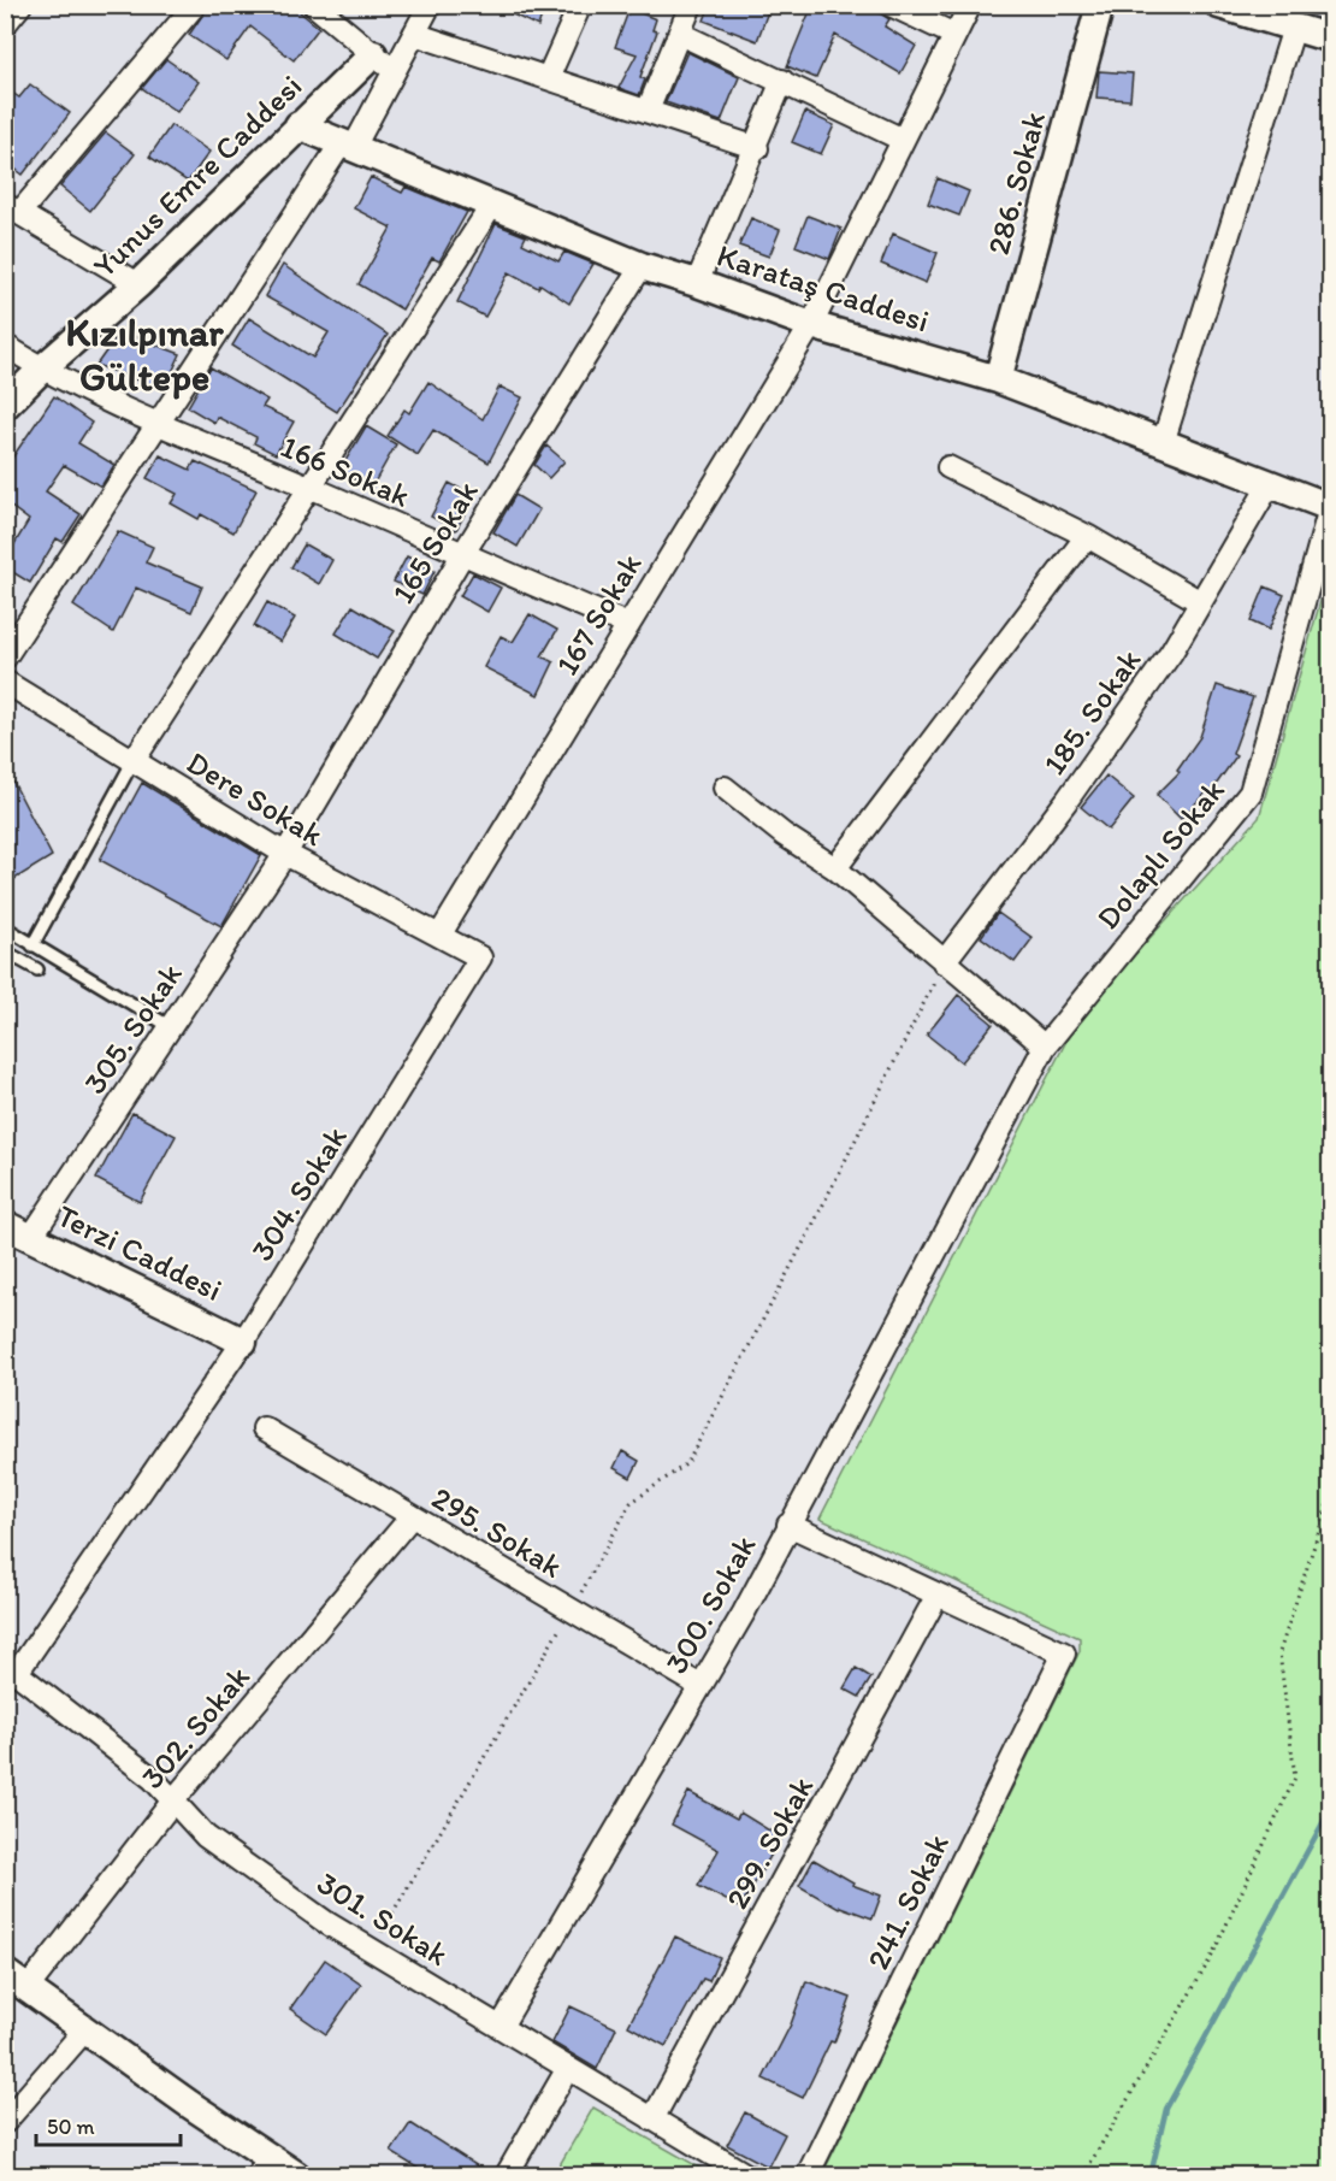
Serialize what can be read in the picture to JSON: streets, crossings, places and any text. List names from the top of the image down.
{
  "streets": {
    "street": [
      "Yunus Emre Caddesi",
      "286. Sokak",
      "Karataş Caddesi",
      "166 Sokak",
      "165 Sokak",
      "167 Sokak",
      "185. Sokak",
      "Dere Sokak",
      "Dolaplı Sokak",
      "305. Sokak",
      "304. Sokak",
      "Terzi Caddesi",
      "295. Sokak",
      "300. Sokak",
      "302. Sokak",
      "299. Sokak",
      "241. Sokak",
      "301. Sokak"
    ]
  },
  "crossings": [
    ["Yunus Emre Caddesi", "Karataş Caddesi"],
    ["Yunus Emre Caddesi", "166 Sokak"],
    ["286. Sokak", "Karataş Caddesi"],
    ["Karataş Caddesi", "165 Sokak"],
    ["Karataş Caddesi", "167 Sokak"],
    ["Karataş Caddesi", "185. Sokak"],
    ["Karataş Caddesi", "Dolaplı Sokak"],
    ["166 Sokak", "165 Sokak"],
    ["166 Sokak", "167 Sokak"],
    ["165 Sokak", "Dere Sokak"],
    ["165 Sokak", "305. Sokak"],
    ["167 Sokak", "Dere Sokak"],
    ["Dere Sokak", "305. Sokak"],
    ["Dere Sokak", "304. Sokak"],
    ["Dolaplı Sokak", "300. Sokak"],
    ["305. Sokak", "Terzi Caddesi"],
    ["304. Sokak", "Terzi Caddesi"],
    ["304. Sokak", "301. Sokak"],
    ["295. Sokak", "300. Sokak"],
    ["295. Sokak", "302. Sokak"],
    ["300. Sokak", "301. Sokak"],
    ["302. Sokak", "301. Sokak"],
    ["299. Sokak", "241. Sokak"],
    ["299. Sokak", "301. Sokak"]
  ],
  "districts": ["Kızılpınar Gültepe"],
  "scale_bar": "50 m"
}
